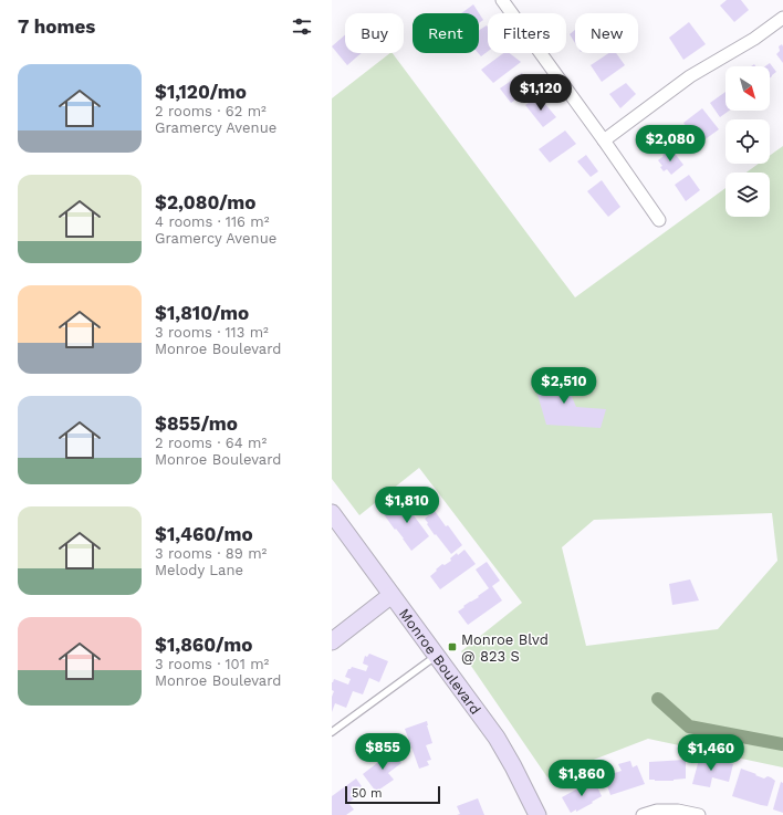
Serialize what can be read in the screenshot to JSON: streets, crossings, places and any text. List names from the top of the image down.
{
  "streets": {
    "main road": ["Monroe Boulevard"]
  },
  "places": {
    "transit": ["Monroe Blvd @ 823 S"]
  },
  "scale_bar": "50 m",
  "north": "bottom right",
  "page": {
    "heading": "7 homes",
    "chip": [
      "Buy",
      "Rent",
      "Filters",
      "New"
    ],
    "list": [
      {
        "name": "$1,120/mo",
        "note": "2 rooms · 62 m² · Gramercy Avenue"
      },
      {
        "name": "$2,080/mo",
        "note": "4 rooms · 116 m² · Gramercy Avenue"
      },
      {
        "name": "$1,810/mo",
        "note": "3 rooms · 113 m² · Monroe Boulevard"
      },
      {
        "name": "$855/mo",
        "note": "2 rooms · 64 m² · Monroe Boulevard"
      },
      {
        "name": "$1,460/mo",
        "note": "3 rooms · 89 m² · Melody Lane"
      },
      {
        "name": "$1,860/mo",
        "note": "3 rooms · 101 m² · Monroe Boulevard"
      }
    ],
    "price": [
      "$1,120",
      "$2,080",
      "$2,510",
      "$1,810",
      "$855",
      "$1,460",
      "$1,860"
    ],
    "scale": "50 m"
  }
}
